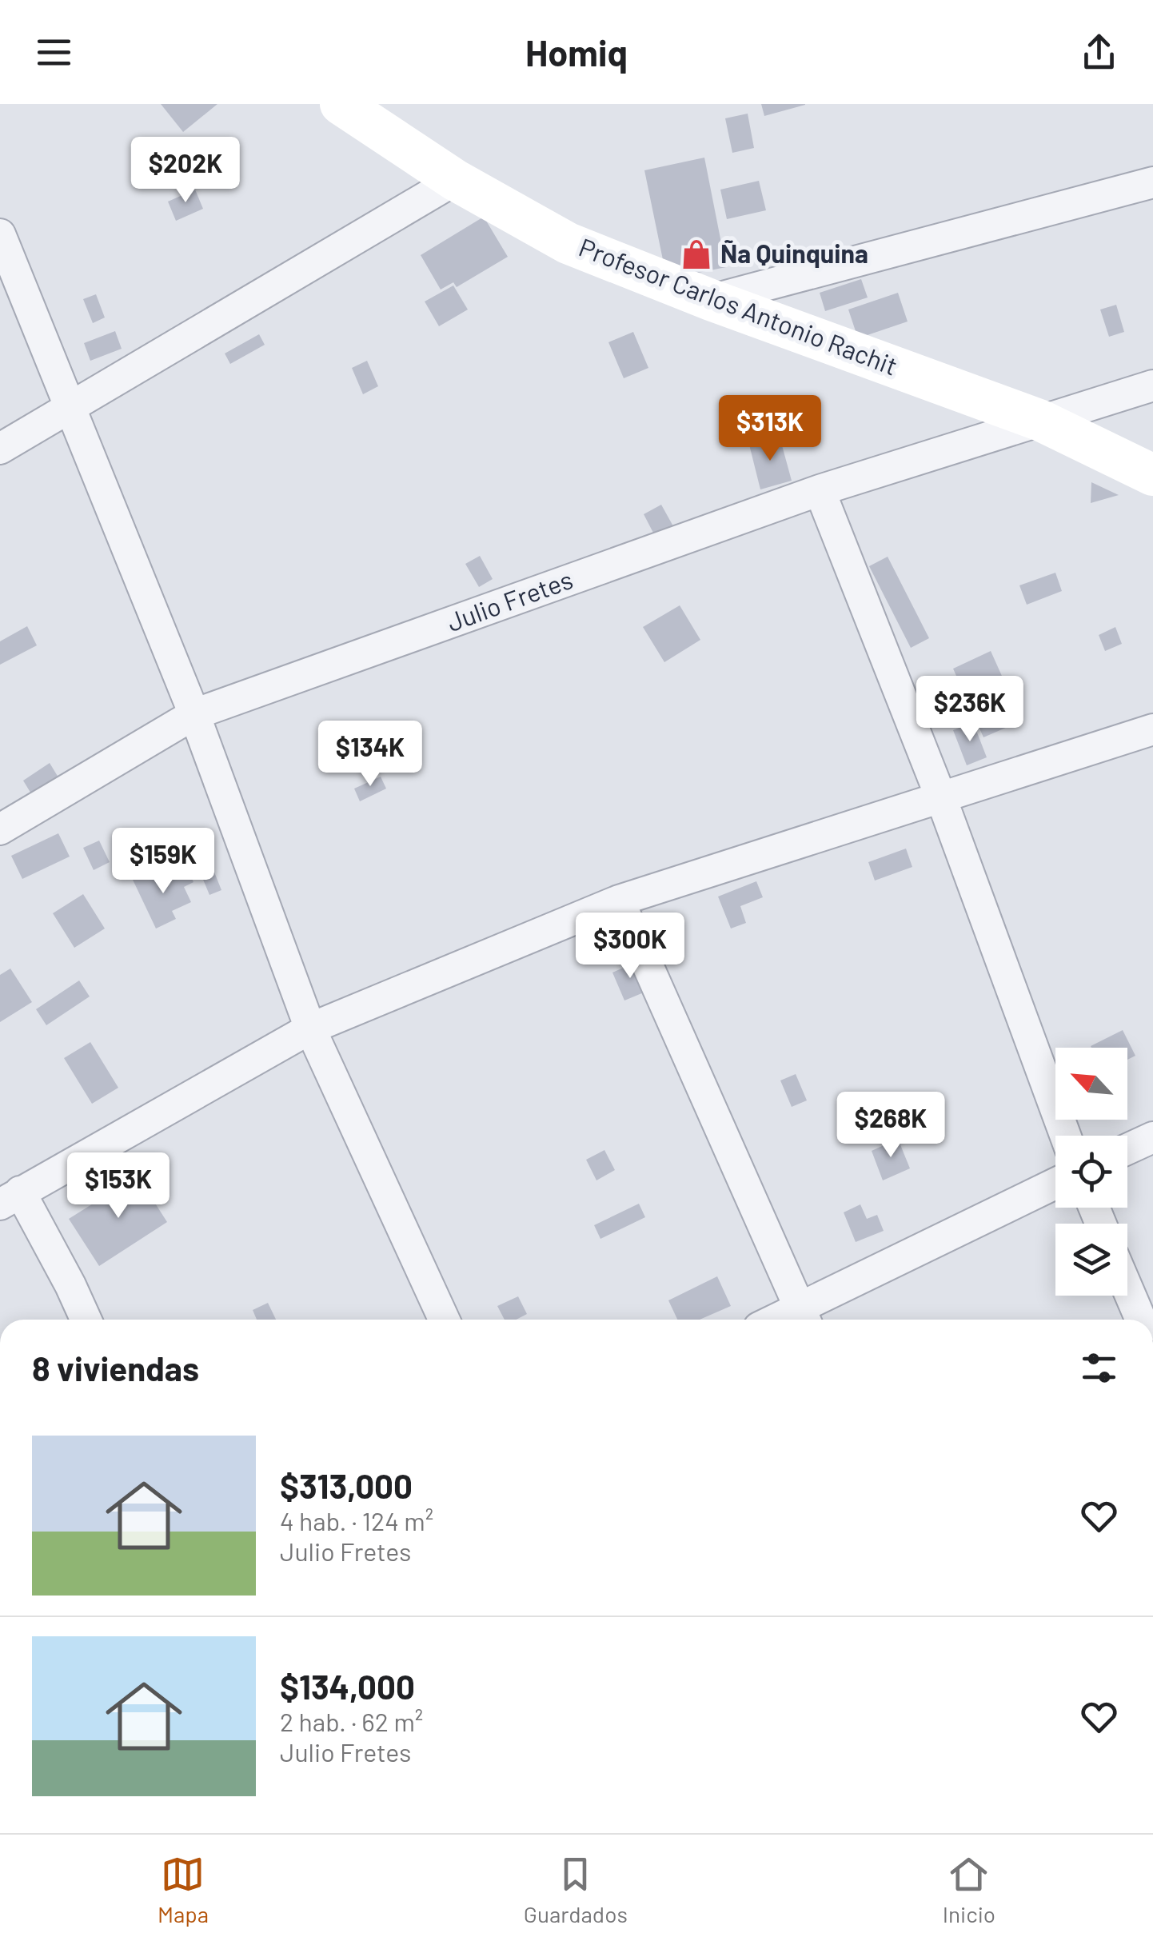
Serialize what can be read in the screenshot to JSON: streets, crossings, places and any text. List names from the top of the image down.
{
  "streets": {
    "main road": ["Profesor Carlos Antonio Rachit"],
    "street": ["Julio Fretes"]
  },
  "crossings": [
    ["Profesor Carlos Antonio Rachit", "Julio Fretes"]
  ],
  "places": {
    "shop": ["Ña Quinquina"]
  },
  "north": "top left",
  "page": {
    "header": "Homiq",
    "price": [
      "$202K",
      "$313K",
      "$236K",
      "$134K",
      "$159K",
      "$300K",
      "$268K",
      "$153K"
    ],
    "heading": "8 viviendas",
    "list": [
      {
        "name": "$313,000",
        "note": "4 hab. · 124 m² · Julio Fretes"
      },
      {
        "name": "$134,000",
        "note": "2 hab. · 62 m² · Julio Fretes"
      }
    ],
    "tabs": ["Mapa", "Guardados", "Inicio"]
  }
}
